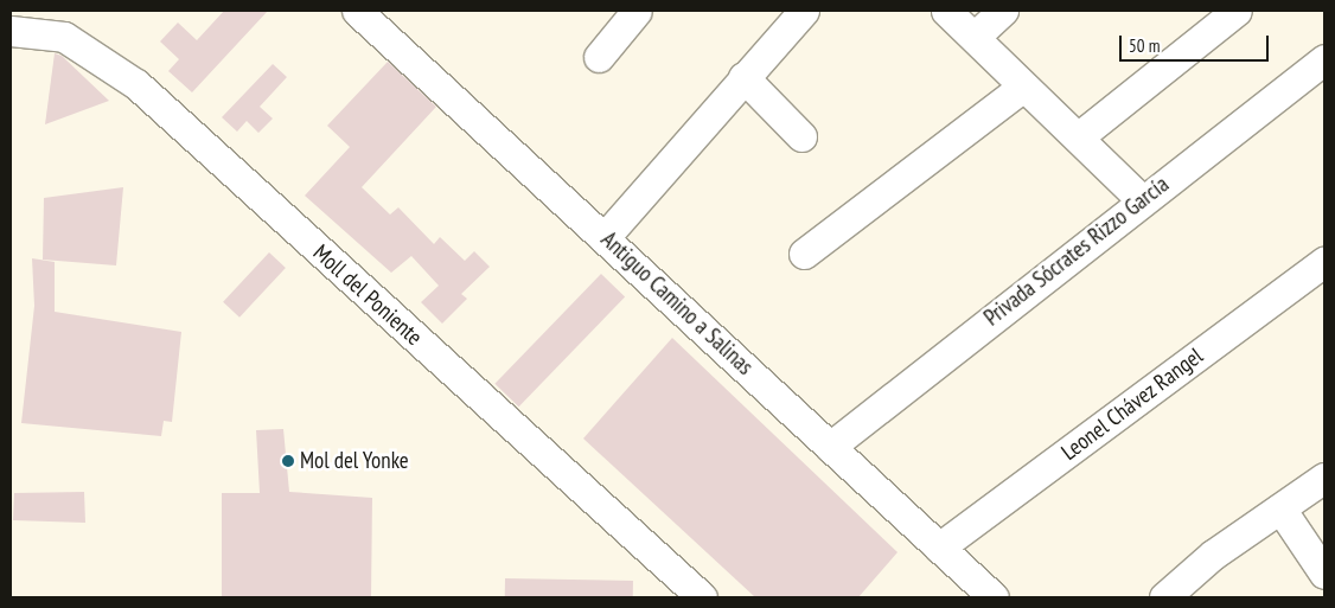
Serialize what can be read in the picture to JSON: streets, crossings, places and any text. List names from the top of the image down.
{
  "streets": {
    "street": [
      "Privada Sócrates Rizzo García",
      "Moll del Poniente",
      "Antiguo Camino a Salinas",
      "Leonel Chávez Rangel"
    ]
  },
  "crossings": [
    ["Privada Sócrates Rizzo García", "Antiguo Camino a Salinas"],
    ["Antiguo Camino a Salinas", "Leonel Chávez Rangel"]
  ],
  "places": ["Mol del Yonke"],
  "scale_bar": "50 m"
}
